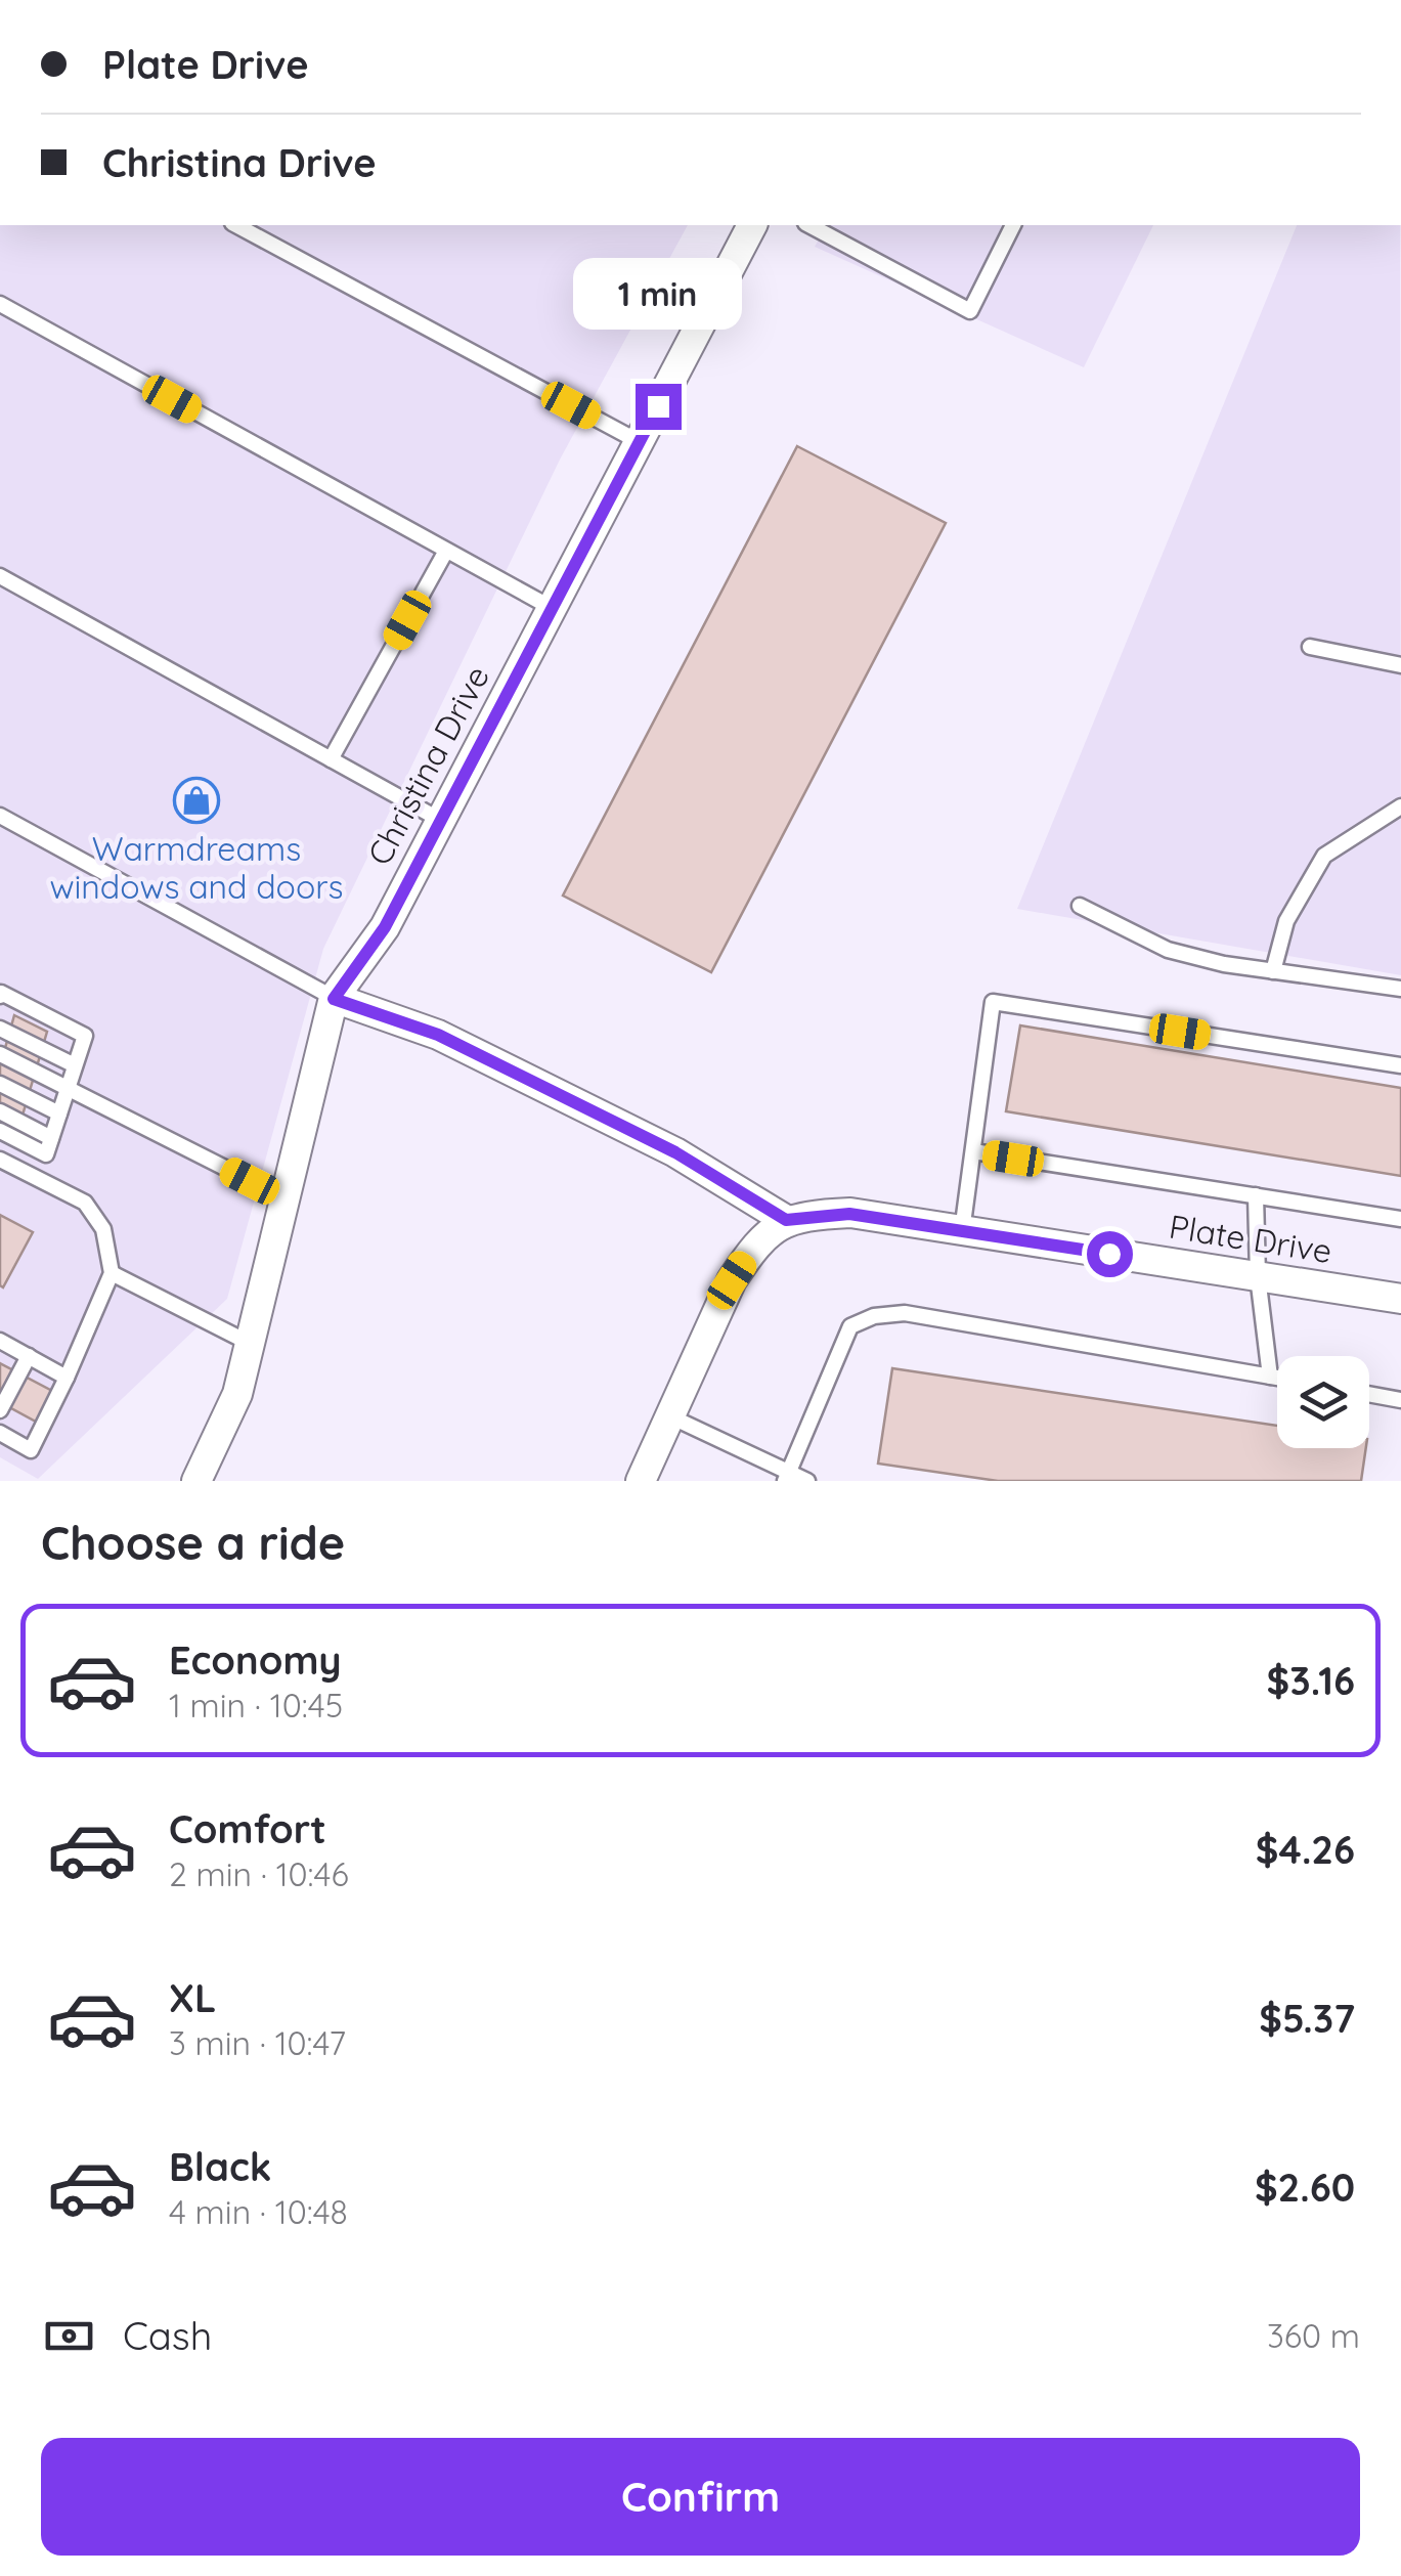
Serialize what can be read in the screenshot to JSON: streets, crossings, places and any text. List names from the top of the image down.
{
  "streets": {
    "street": ["Christina Drive", "Plate Drive"]
  },
  "places": {
    "shop": ["Warmdreams windows and doors"]
  },
  "page": {
    "banner": ["Plate Drive", "Christina Drive"],
    "bubble": "1 min",
    "heading": "Choose a ride",
    "list": [
      {
        "name": "Economy",
        "note": "1 min · 10:45",
        "value": "$3.16"
      },
      {
        "name": "Comfort",
        "note": "2 min · 10:46",
        "value": "$4.26"
      },
      {
        "name": "XL",
        "note": "3 min · 10:47",
        "value": "$5.37"
      },
      {
        "name": "Black",
        "note": "4 min · 10:48",
        "value": "$2.60"
      }
    ],
    "pay": ["Cash", "360 m"],
    "buttons": "Confirm"
  }
}
